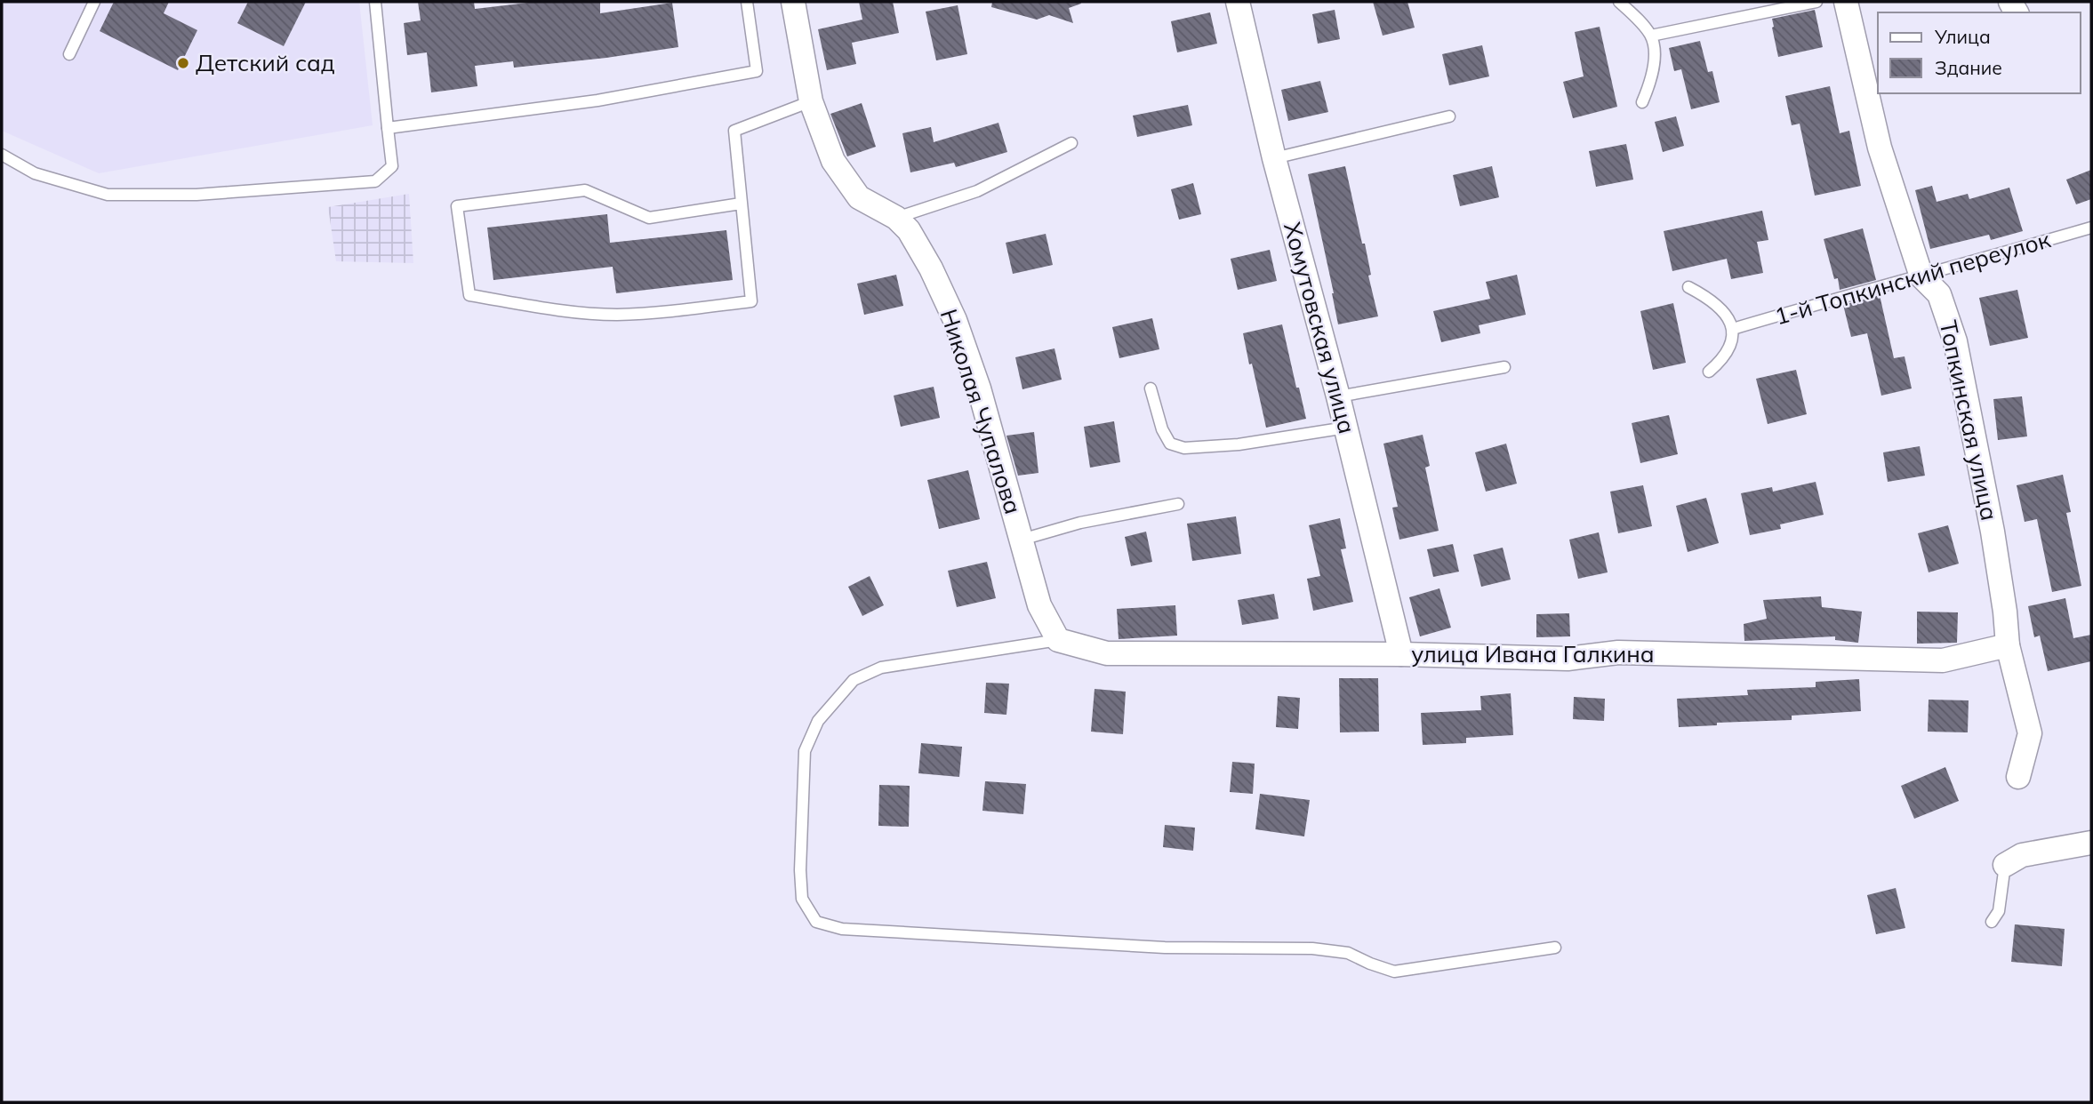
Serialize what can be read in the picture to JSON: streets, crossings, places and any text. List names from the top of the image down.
{
  "streets": {
    "street": [
      "Хомутовская улица",
      "Николая Чупалова",
      "Топкинская улица",
      "улица Ивана Галкина"
    ],
    "lane": ["1-й Топкинский переулок"]
  },
  "crossings": [
    ["1-й Топкинский переулок", "Топкинская улица"],
    ["Хомутовская улица", "улица Ивана Галкина"],
    ["Николая Чупалова", "улица Ивана Галкина"],
    ["Топкинская улица", "улица Ивана Галкина"]
  ],
  "places": ["Детский сад"],
  "legend": ["Улица", "Здание"]
}
